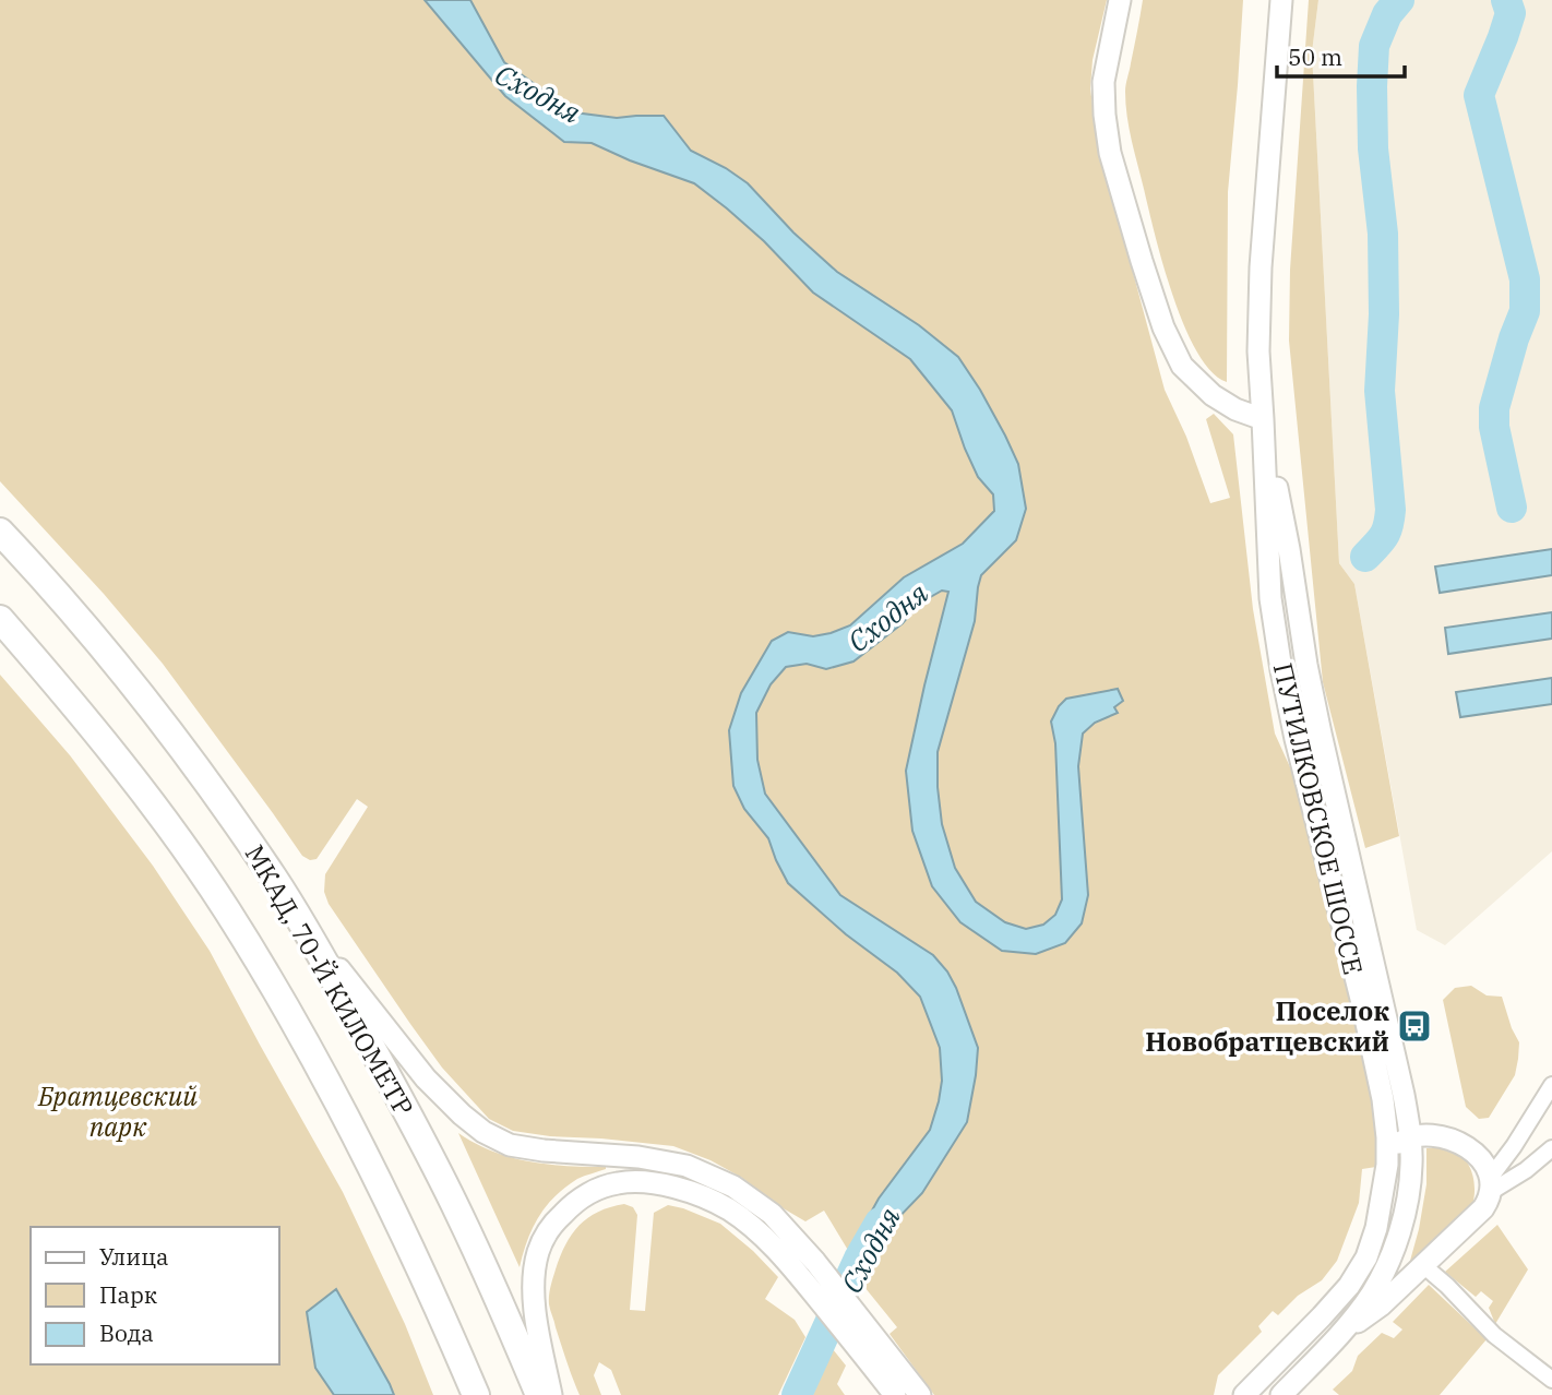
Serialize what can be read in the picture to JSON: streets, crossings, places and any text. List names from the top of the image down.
{
  "streets": {
    "highway": ["МКАД, 70-Й КИЛОМЕТР"],
    "main road": ["ПУТИЛКОВСКОЕ ШОССЕ"]
  },
  "water": ["Сходня"],
  "parks": ["Братцевский парк"],
  "places": {
    "bus stop": ["Поселок Новобратцевский"]
  },
  "legend": ["Улица", "Парк", "Вода"],
  "scale_bar": "50 m"
}
